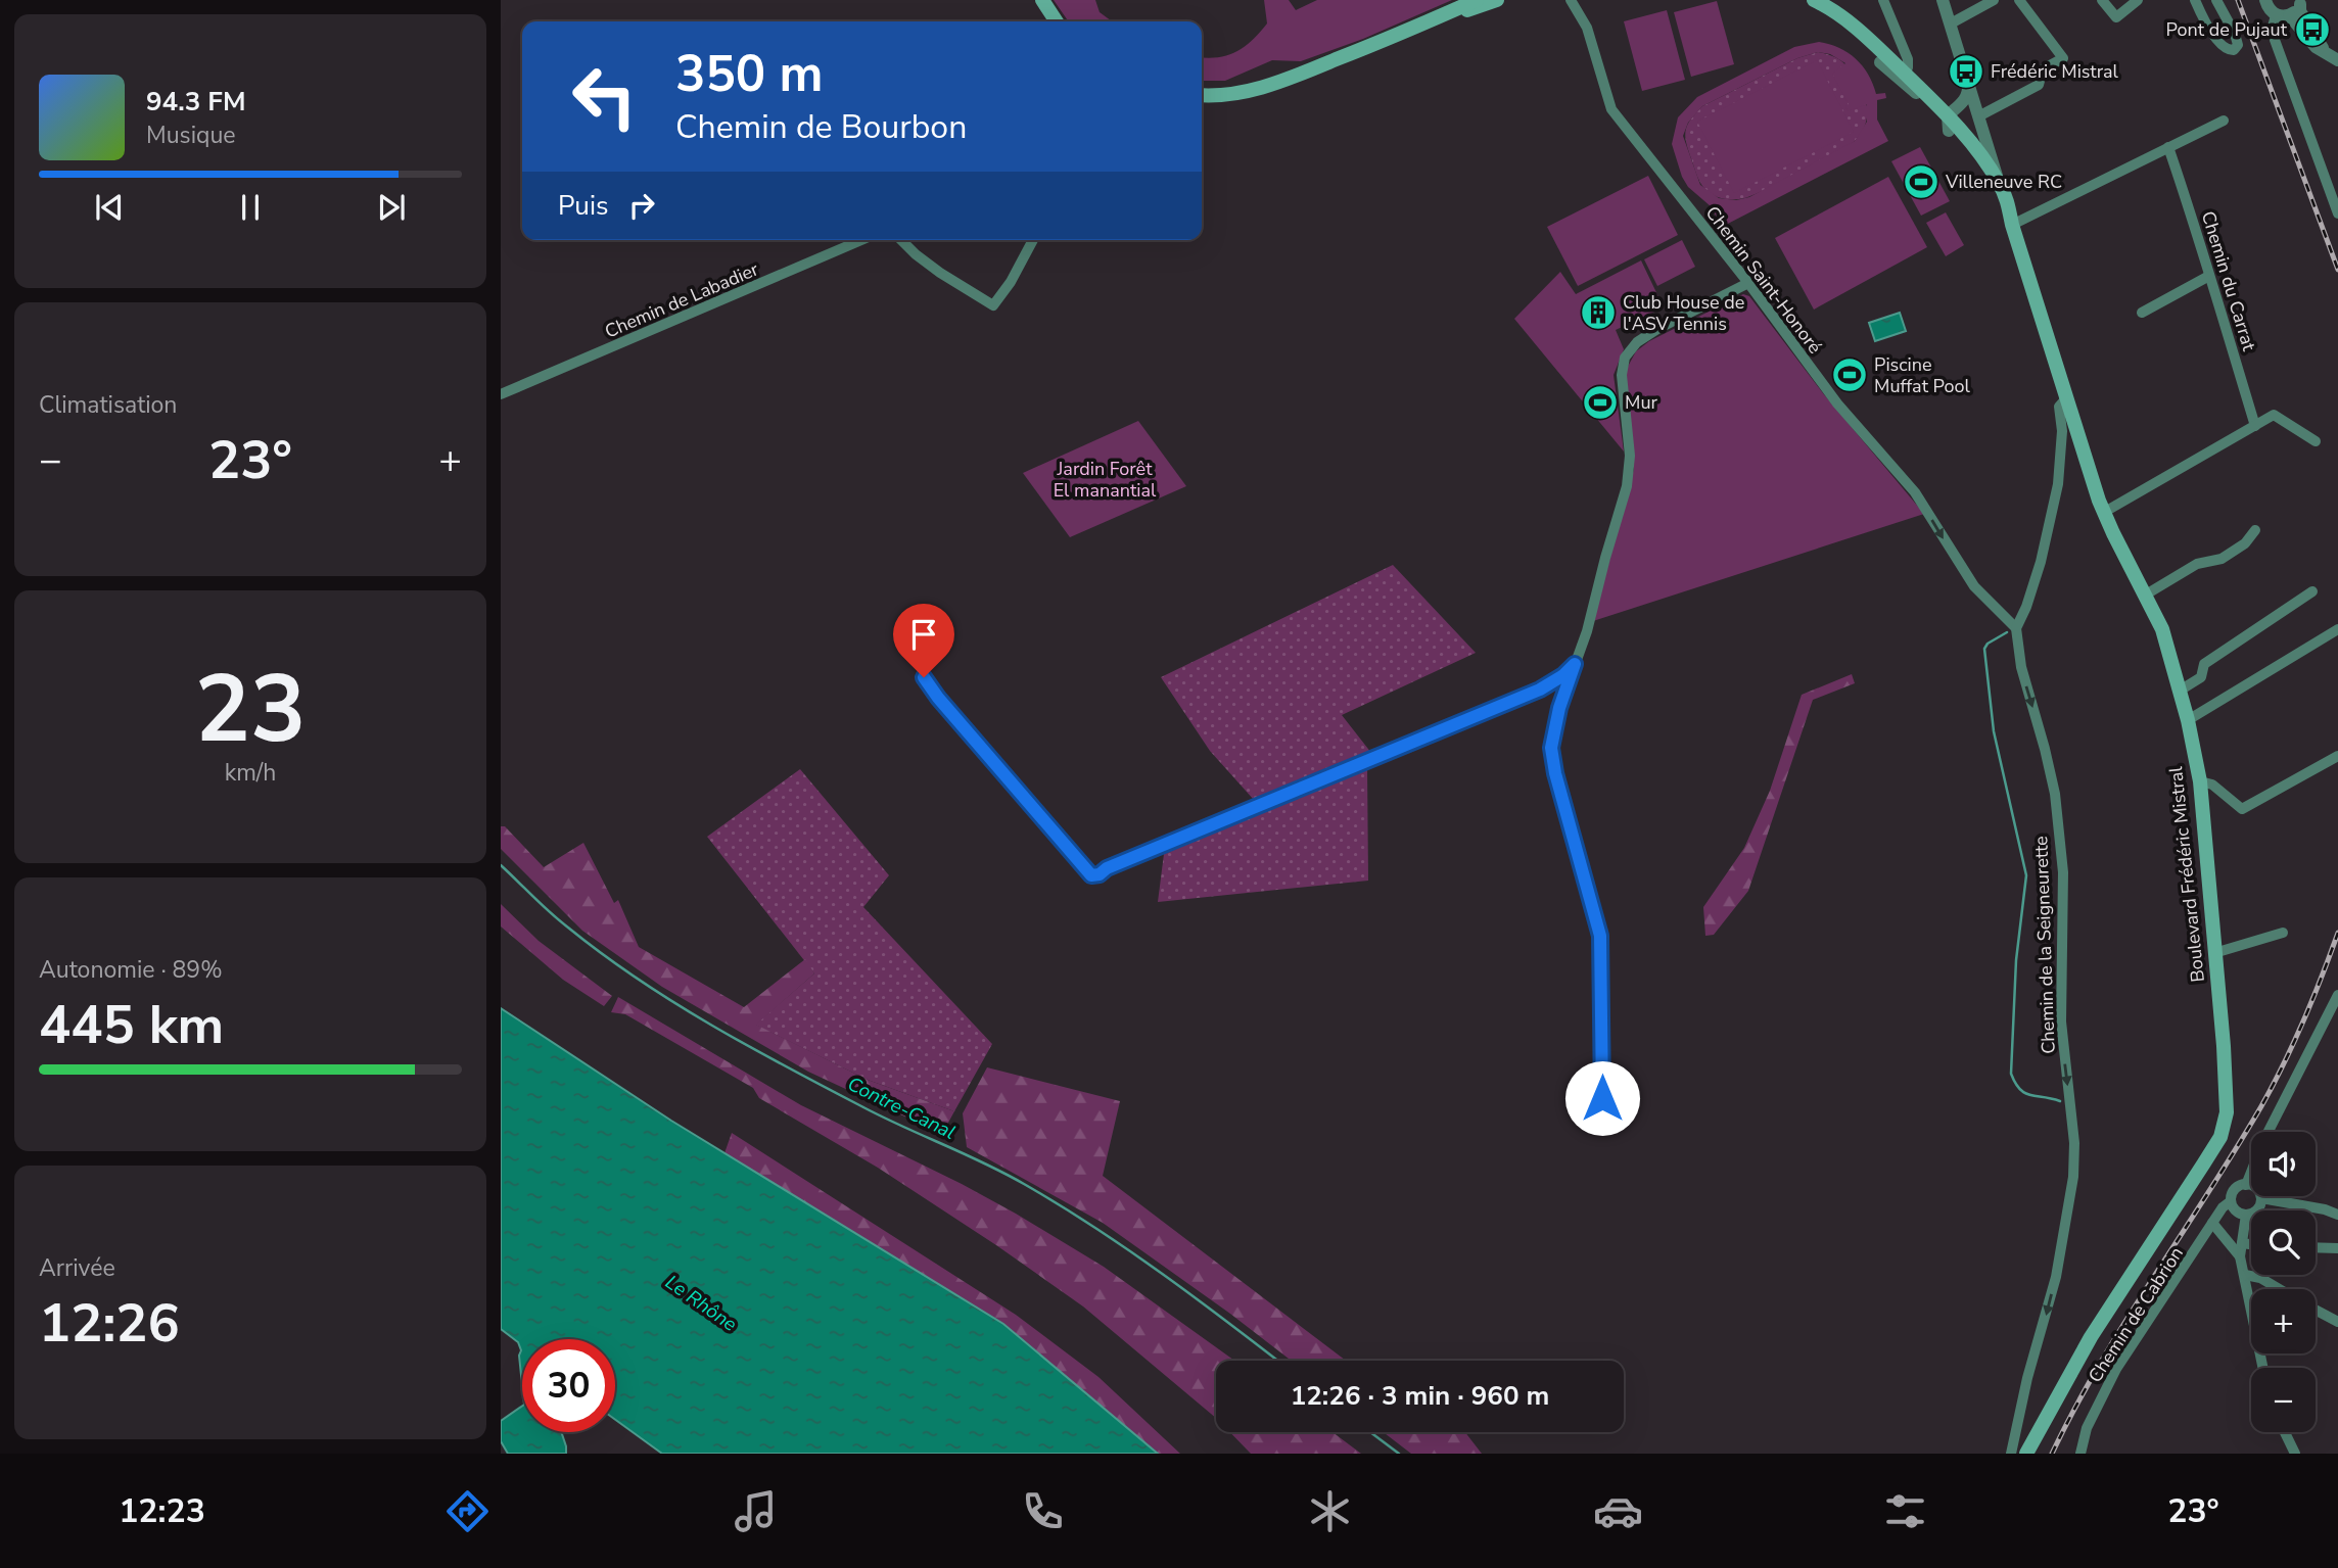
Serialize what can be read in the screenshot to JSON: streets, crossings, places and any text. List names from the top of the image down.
{
  "streets": {
    "main road": ["Boulevard Frédéric Mistral"],
    "street": [
      "Chemin Saint-Honoré",
      "Chemin du Carrat",
      "Chemin de Labadier",
      "Chemin de la Seigneurette",
      "Chemin de Cabrion"
    ]
  },
  "crossings": [
    ["Chemin Saint-Honoré", "Chemin de la Seigneurette"]
  ],
  "one_way": ["Chemin Saint-Honoré", "Chemin de la Seigneurette"],
  "water": ["Contre-Canal", "Le Rhône"],
  "parks": ["Jardin Forêt El manantial"],
  "places": {
    "bus stop": ["Pont de Pujaut", "Frédéric Mistral"],
    "sports": ["Villeneuve RC", "Piscine Muffat Pool", "Mur"],
    "building": ["Club House de l'ASV Tennis"]
  },
  "page": {
    "turn": ["350 m", "Chemin de Bourbon"],
    "song": ["94.3 FM", "Musique"],
    "then": "Puis",
    "tile": [
      "Climatisation",
      ["23", "km/h"],
      ["Autonomie · 89%", "445 km"],
      ["Arrivée", "12:26"]
    ],
    "heat": ["−", "23°", "+"],
    "map_buttons": ["+", "−"],
    "limit": "30",
    "trip": "12:26 · 3 min · 960 m",
    "tabs": ["12:23", "23°"]
  }
}
